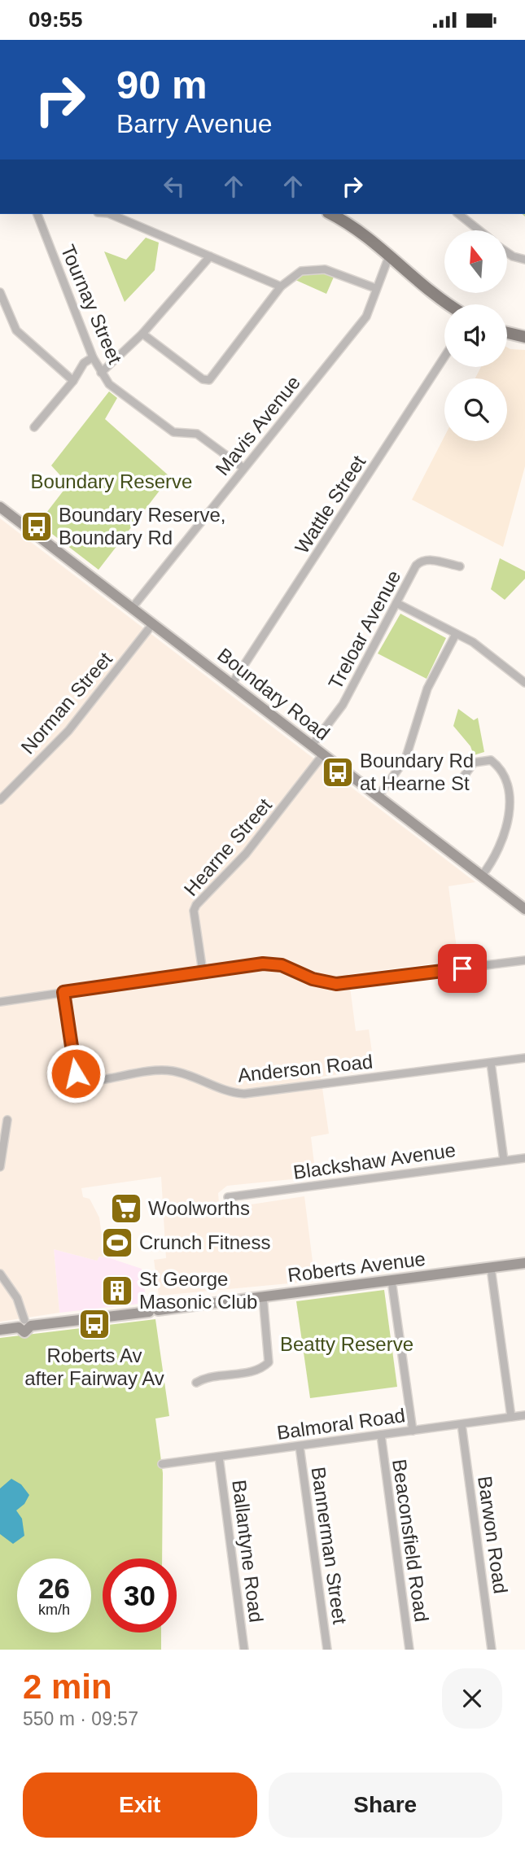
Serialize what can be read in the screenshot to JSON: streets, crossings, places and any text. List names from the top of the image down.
{
  "streets": {
    "main road": ["Boundary Road", "Roberts Avenue"],
    "street": [
      "Tournay Street",
      "Mavis Avenue",
      "Wattle Street",
      "Treloar Avenue",
      "Norman Street",
      "Hearne Street",
      "Anderson Road",
      "Blackshaw Avenue",
      "Balmoral Road",
      "Barwon Road",
      "Beaconsfield Road",
      "Bannerman Street",
      "Ballantyne Road"
    ]
  },
  "crossings": [
    ["Tournay Street", "Mavis Avenue"],
    ["Mavis Avenue", "Boundary Road"],
    ["Wattle Street", "Boundary Road"],
    ["Treloar Avenue", "Boundary Road"],
    ["Boundary Road", "Norman Street"],
    ["Boundary Road", "Hearne Street"],
    ["Balmoral Road", "Barwon Road"],
    ["Balmoral Road", "Beaconsfield Road"],
    ["Balmoral Road", "Bannerman Street"],
    ["Balmoral Road", "Ballantyne Road"]
  ],
  "parks": ["Boundary Reserve", "Beatty Reserve"],
  "places": {
    "bus stop": ["Boundary Reserve, Boundary Rd", "Boundary Rd at Hearne St", "Roberts Av after Fairway Av"],
    "supermarket": ["Woolworths"],
    "sports": ["Crunch Fitness"],
    "building": ["St George Masonic Club"]
  },
  "north": "top",
  "page": {
    "status": "09:55",
    "turn": ["90 m", "Barry Avenue"],
    "speed": "26 km/h",
    "limit": "30",
    "heading": ["2 min", "550 m · 09:57"],
    "buttons": ["Exit", "Share"]
  }
}
